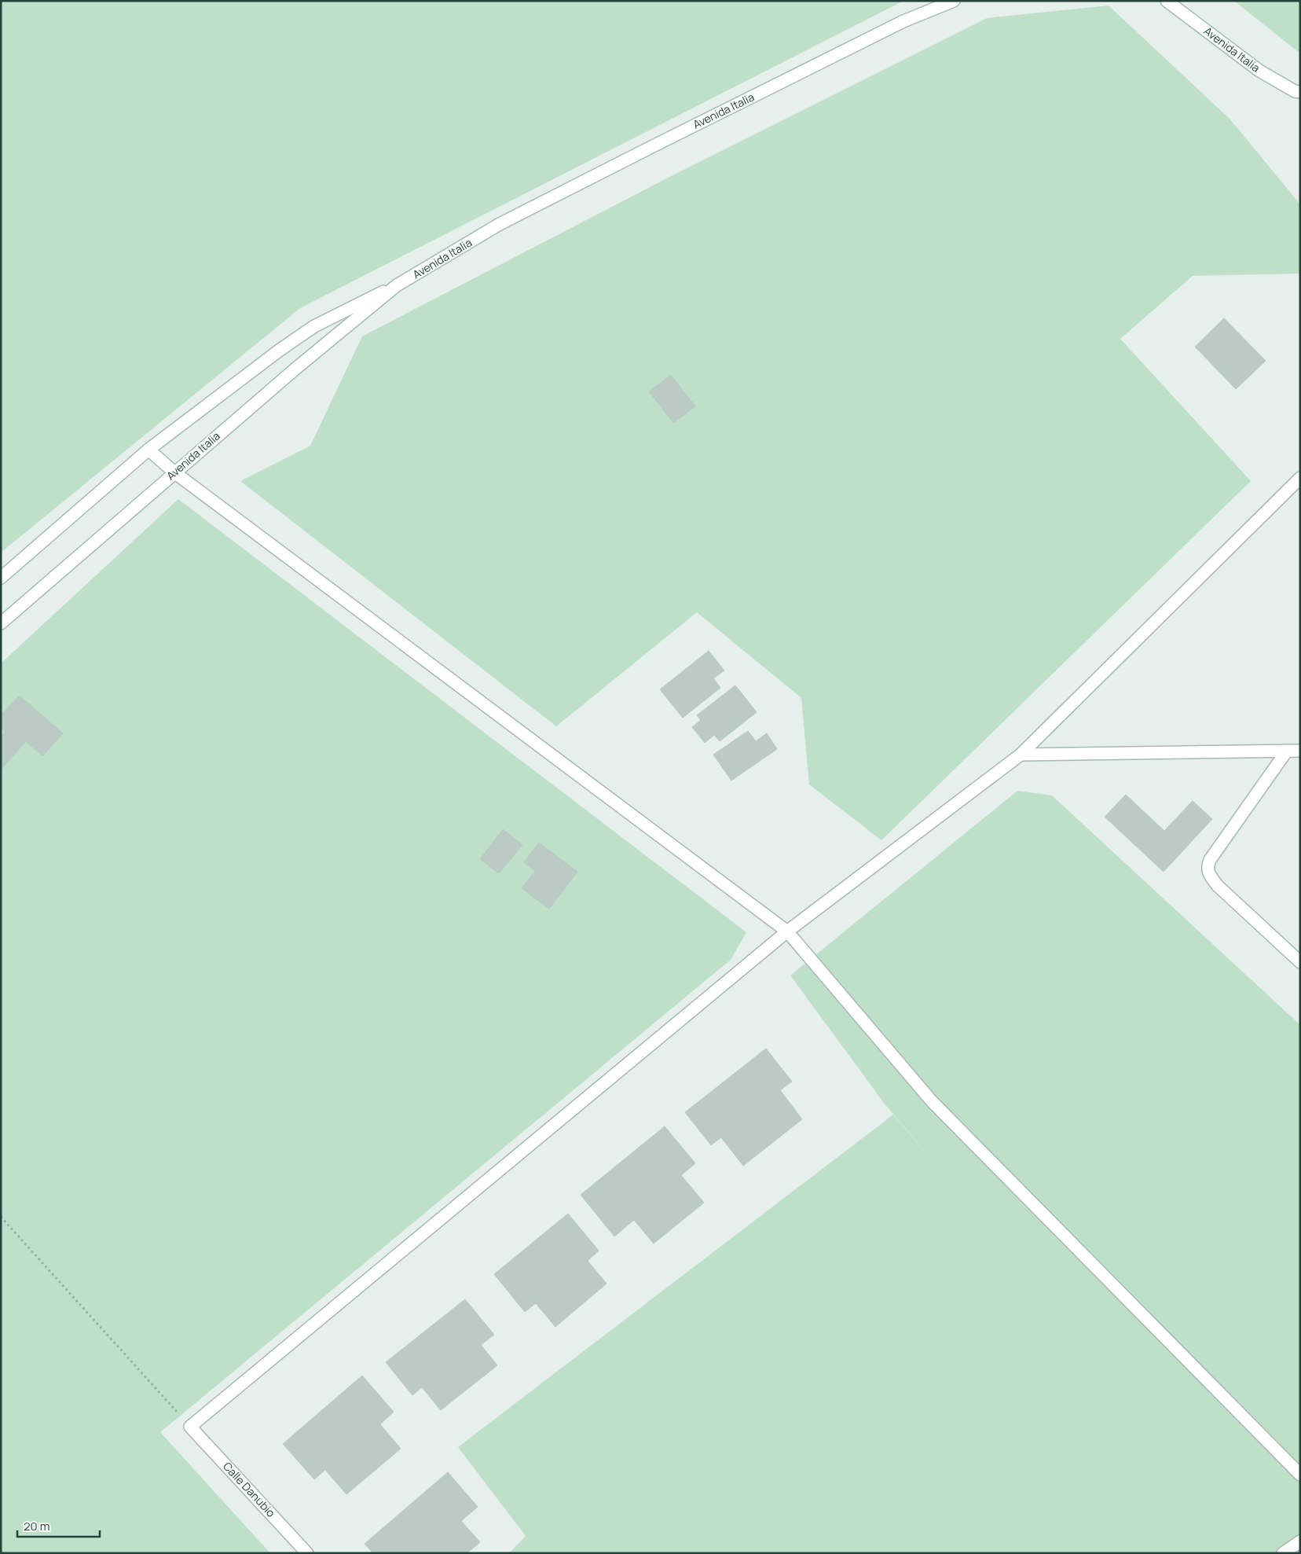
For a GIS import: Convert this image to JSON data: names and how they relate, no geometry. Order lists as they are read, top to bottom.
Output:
{
  "streets": {
    "street": ["Avenida Italia", "Calle Danubio"]
  },
  "scale_bar": "20 m"
}
